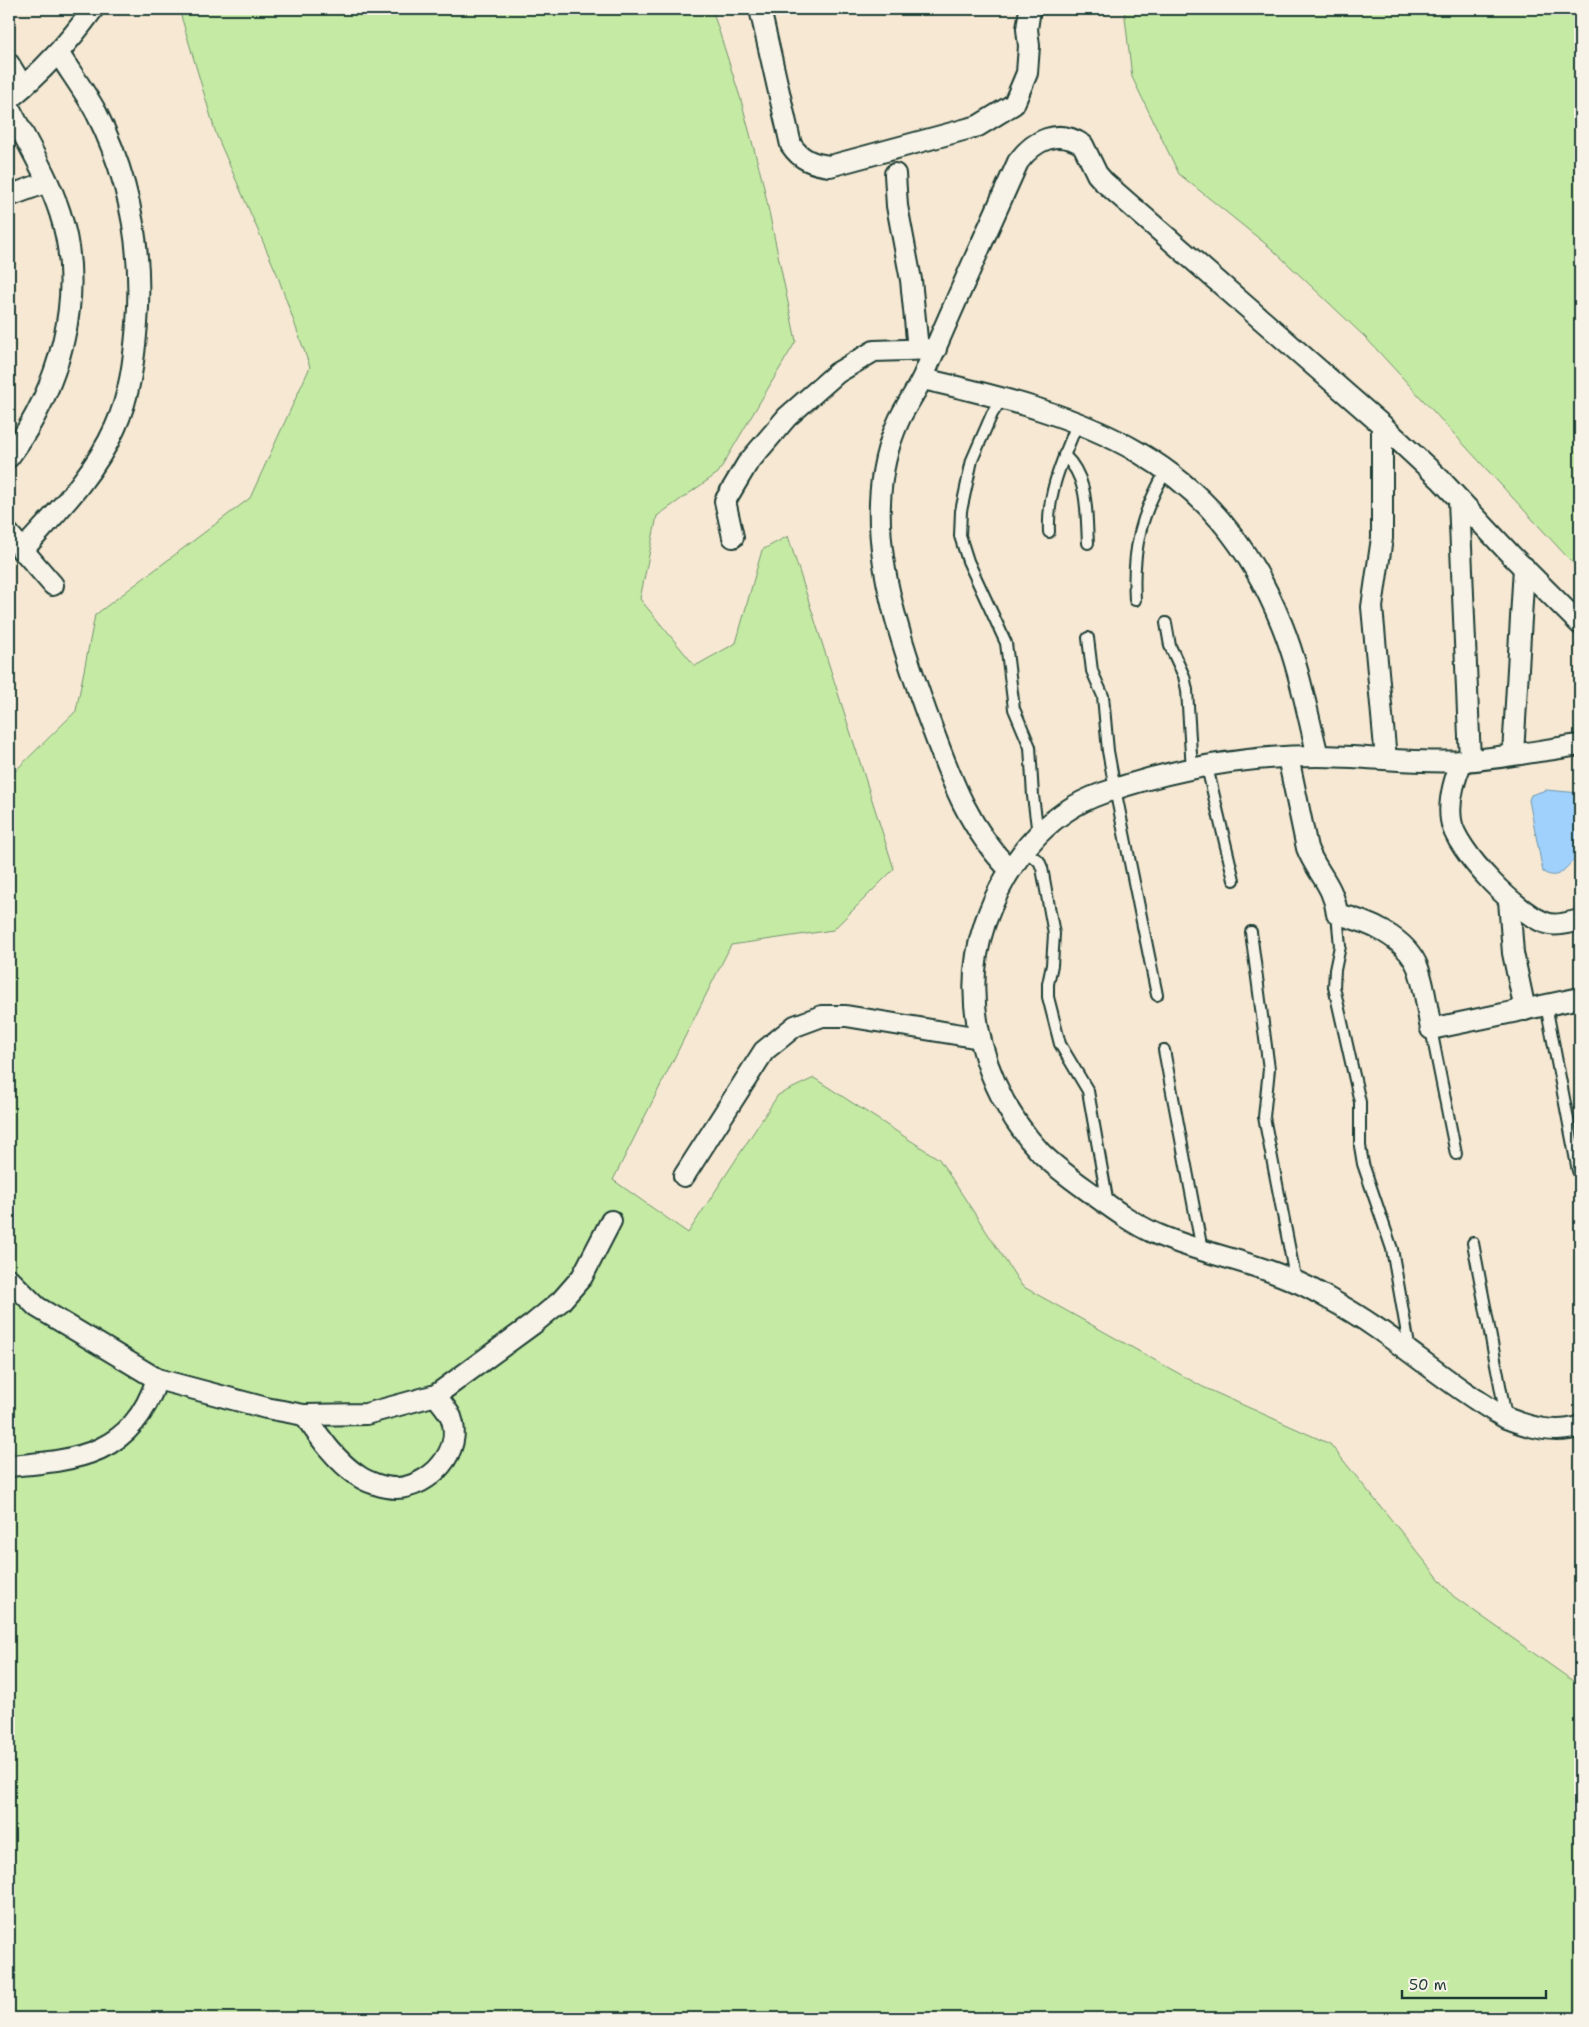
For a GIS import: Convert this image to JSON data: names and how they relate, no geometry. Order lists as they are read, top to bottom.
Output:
{
  "scale_bar": "50 m"
}
